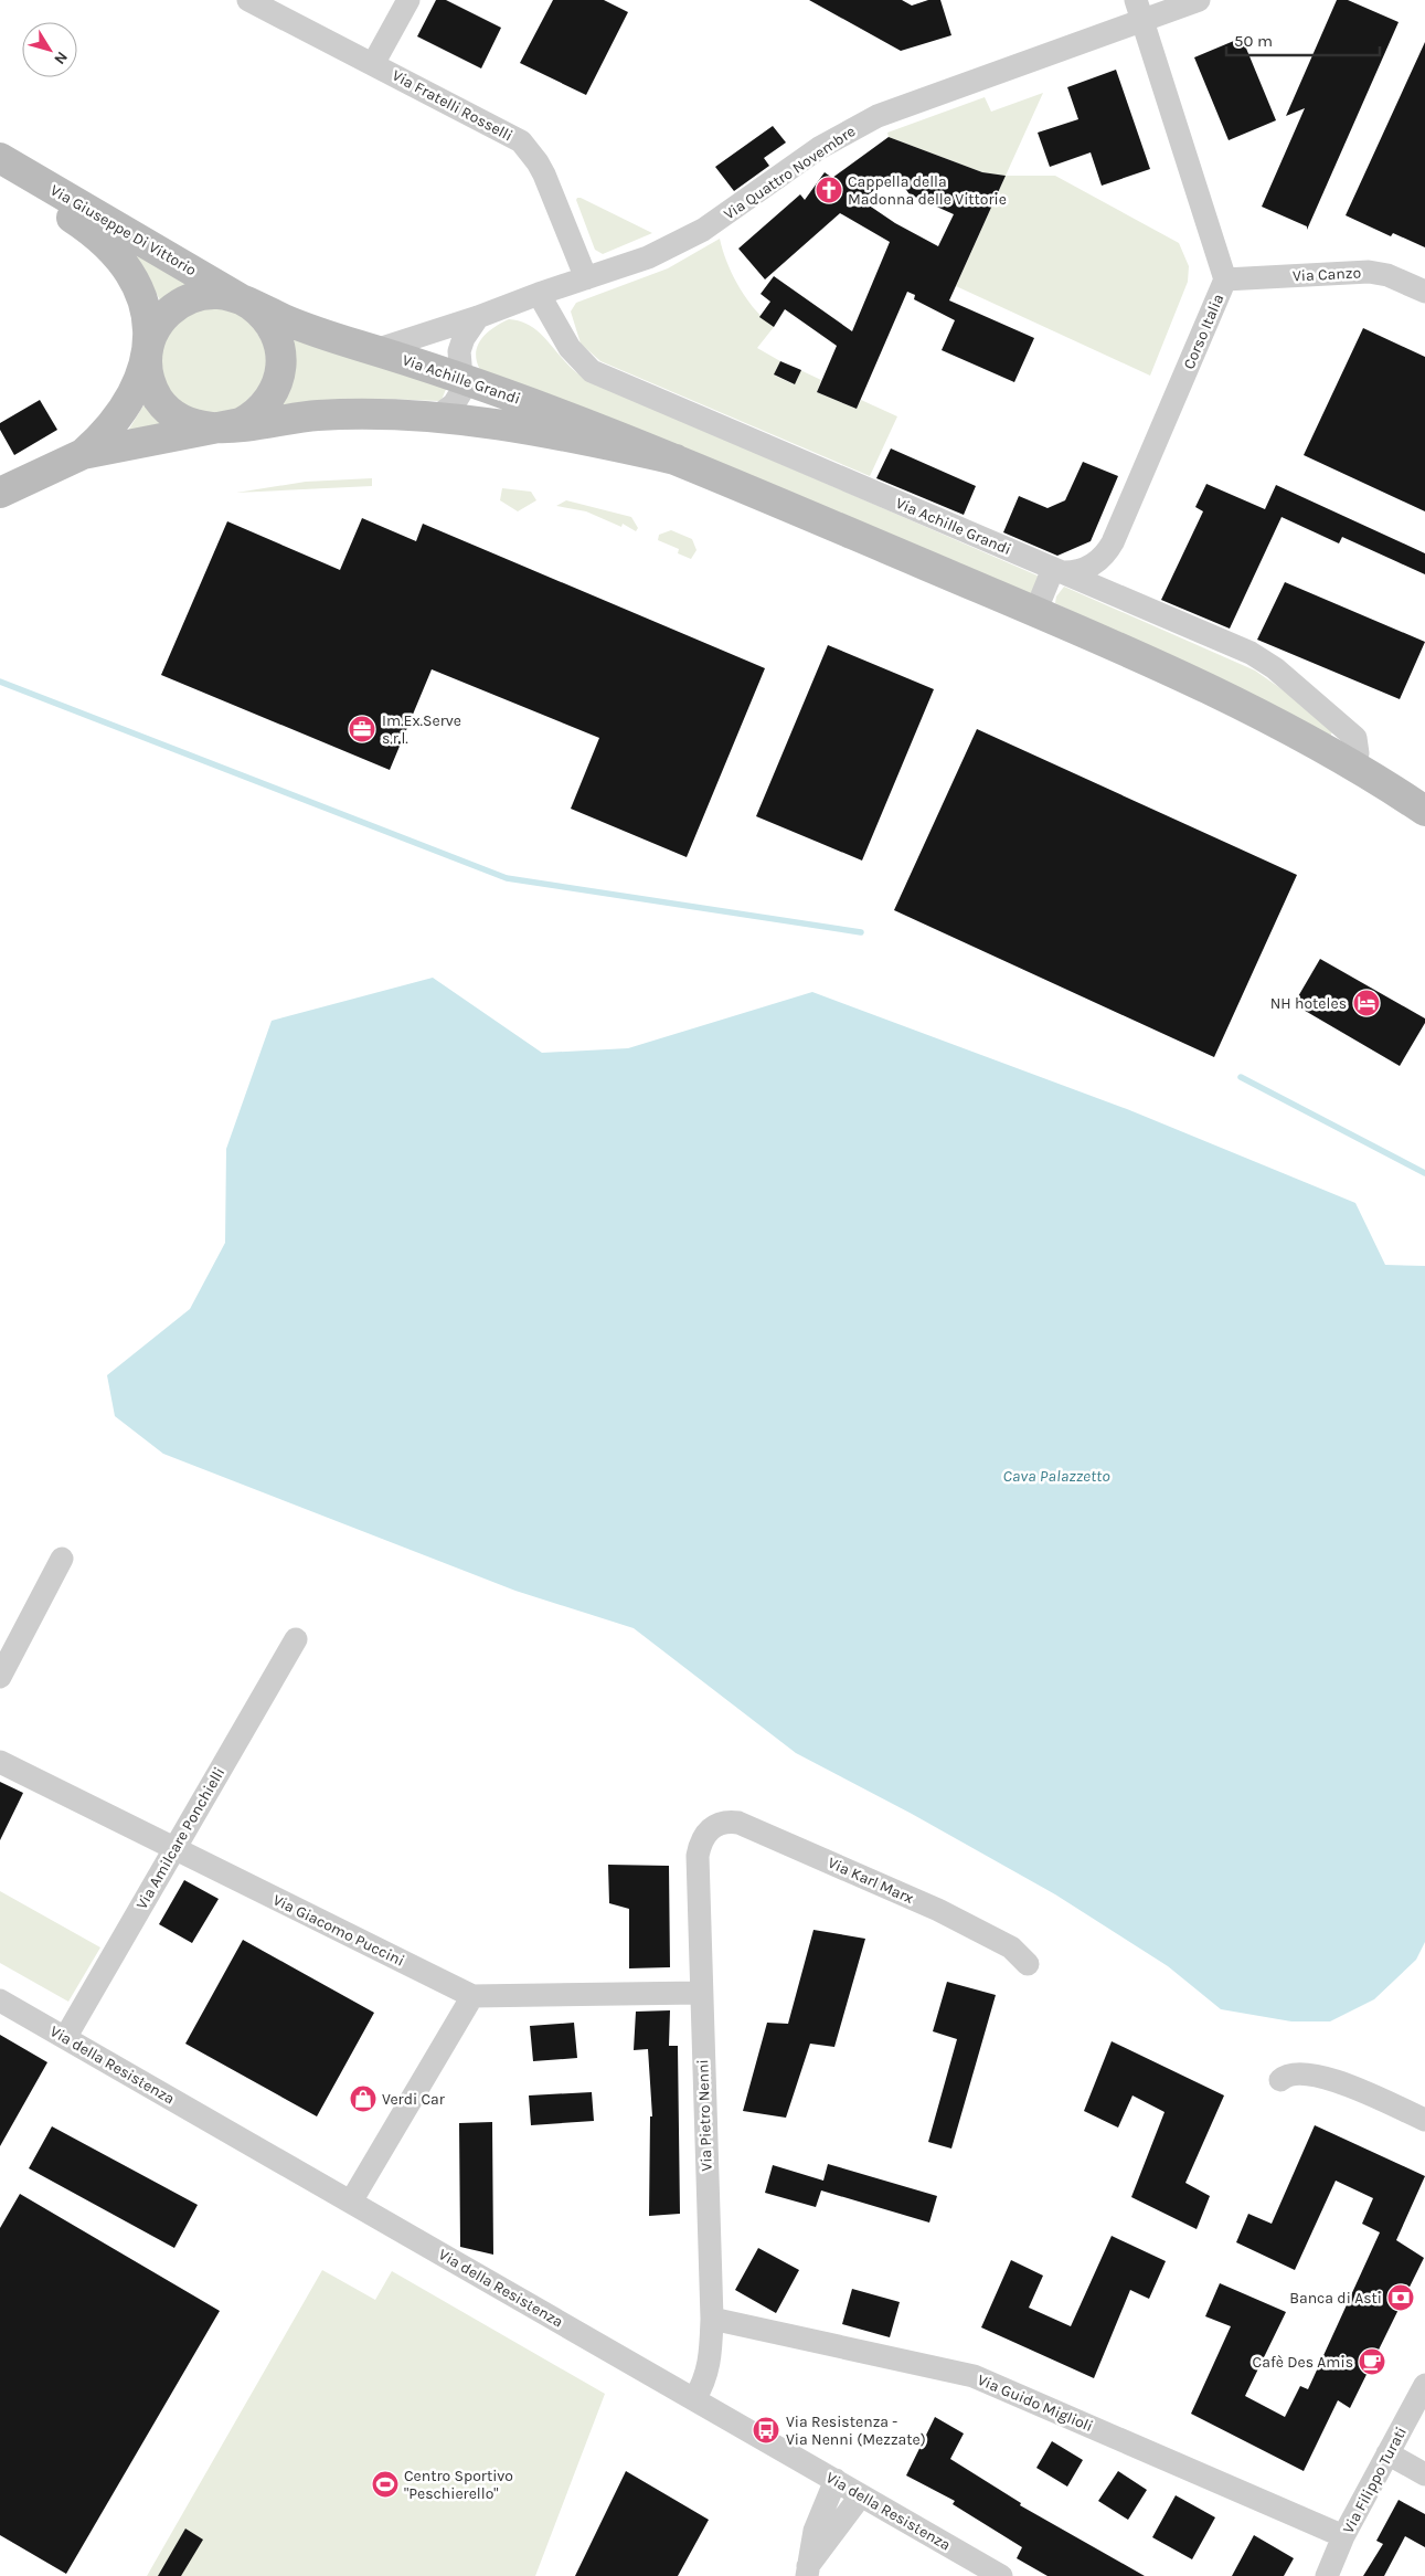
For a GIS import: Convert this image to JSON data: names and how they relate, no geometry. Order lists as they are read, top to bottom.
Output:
{
  "streets": {
    "main road": ["Via Giuseppe Di Vittorio", "Via Achille Grandi"],
    "street": [
      "Via Fratelli Rosselli",
      "Via Quattro Novembre",
      "Via Canzo",
      "Corso Italia",
      "Via Amilcare Ponchielli",
      "Via Karl Marx",
      "Via Giacomo Puccini",
      "Via della Resistenza",
      "Via Pietro Nenni",
      "Via Guido Miglioli",
      "Via Filippo Turati"
    ]
  },
  "crossings": [
    ["Via Fratelli Rosselli", "Via Quattro Novembre"],
    ["Via Quattro Novembre", "Corso Italia"],
    ["Via Quattro Novembre", "Via Achille Grandi"],
    ["Via Giuseppe Di Vittorio", "Via Achille Grandi"],
    ["Via Canzo", "Corso Italia"],
    ["Corso Italia", "Via Achille Grandi"],
    ["Via Amilcare Ponchielli", "Via Giacomo Puccini"],
    ["Via Amilcare Ponchielli", "Via della Resistenza"],
    ["Via Karl Marx", "Via Pietro Nenni"],
    ["Via Giacomo Puccini", "Via Pietro Nenni"],
    ["Via della Resistenza", "Via Pietro Nenni"],
    ["Via Pietro Nenni", "Via Guido Miglioli"],
    ["Via Guido Miglioli", "Via Filippo Turati"]
  ],
  "water": ["Cava Palazzetto"],
  "places": {
    "church": ["Cappella della Madonna delle Vittorie"],
    "office": ["Im.Ex.Serve s.r.l."],
    "hotel": ["NH hoteles"],
    "shop": ["Verdi Car"],
    "bank": ["Banca di Asti"],
    "cafe": ["Cafè Des Amis"],
    "bus stop": ["Via Resistenza - Via Nenni (Mezzate)"],
    "sports": ["Centro Sportivo \"Peschierello\""]
  },
  "scale_bar": "50 m",
  "north": "bottom right"
}
